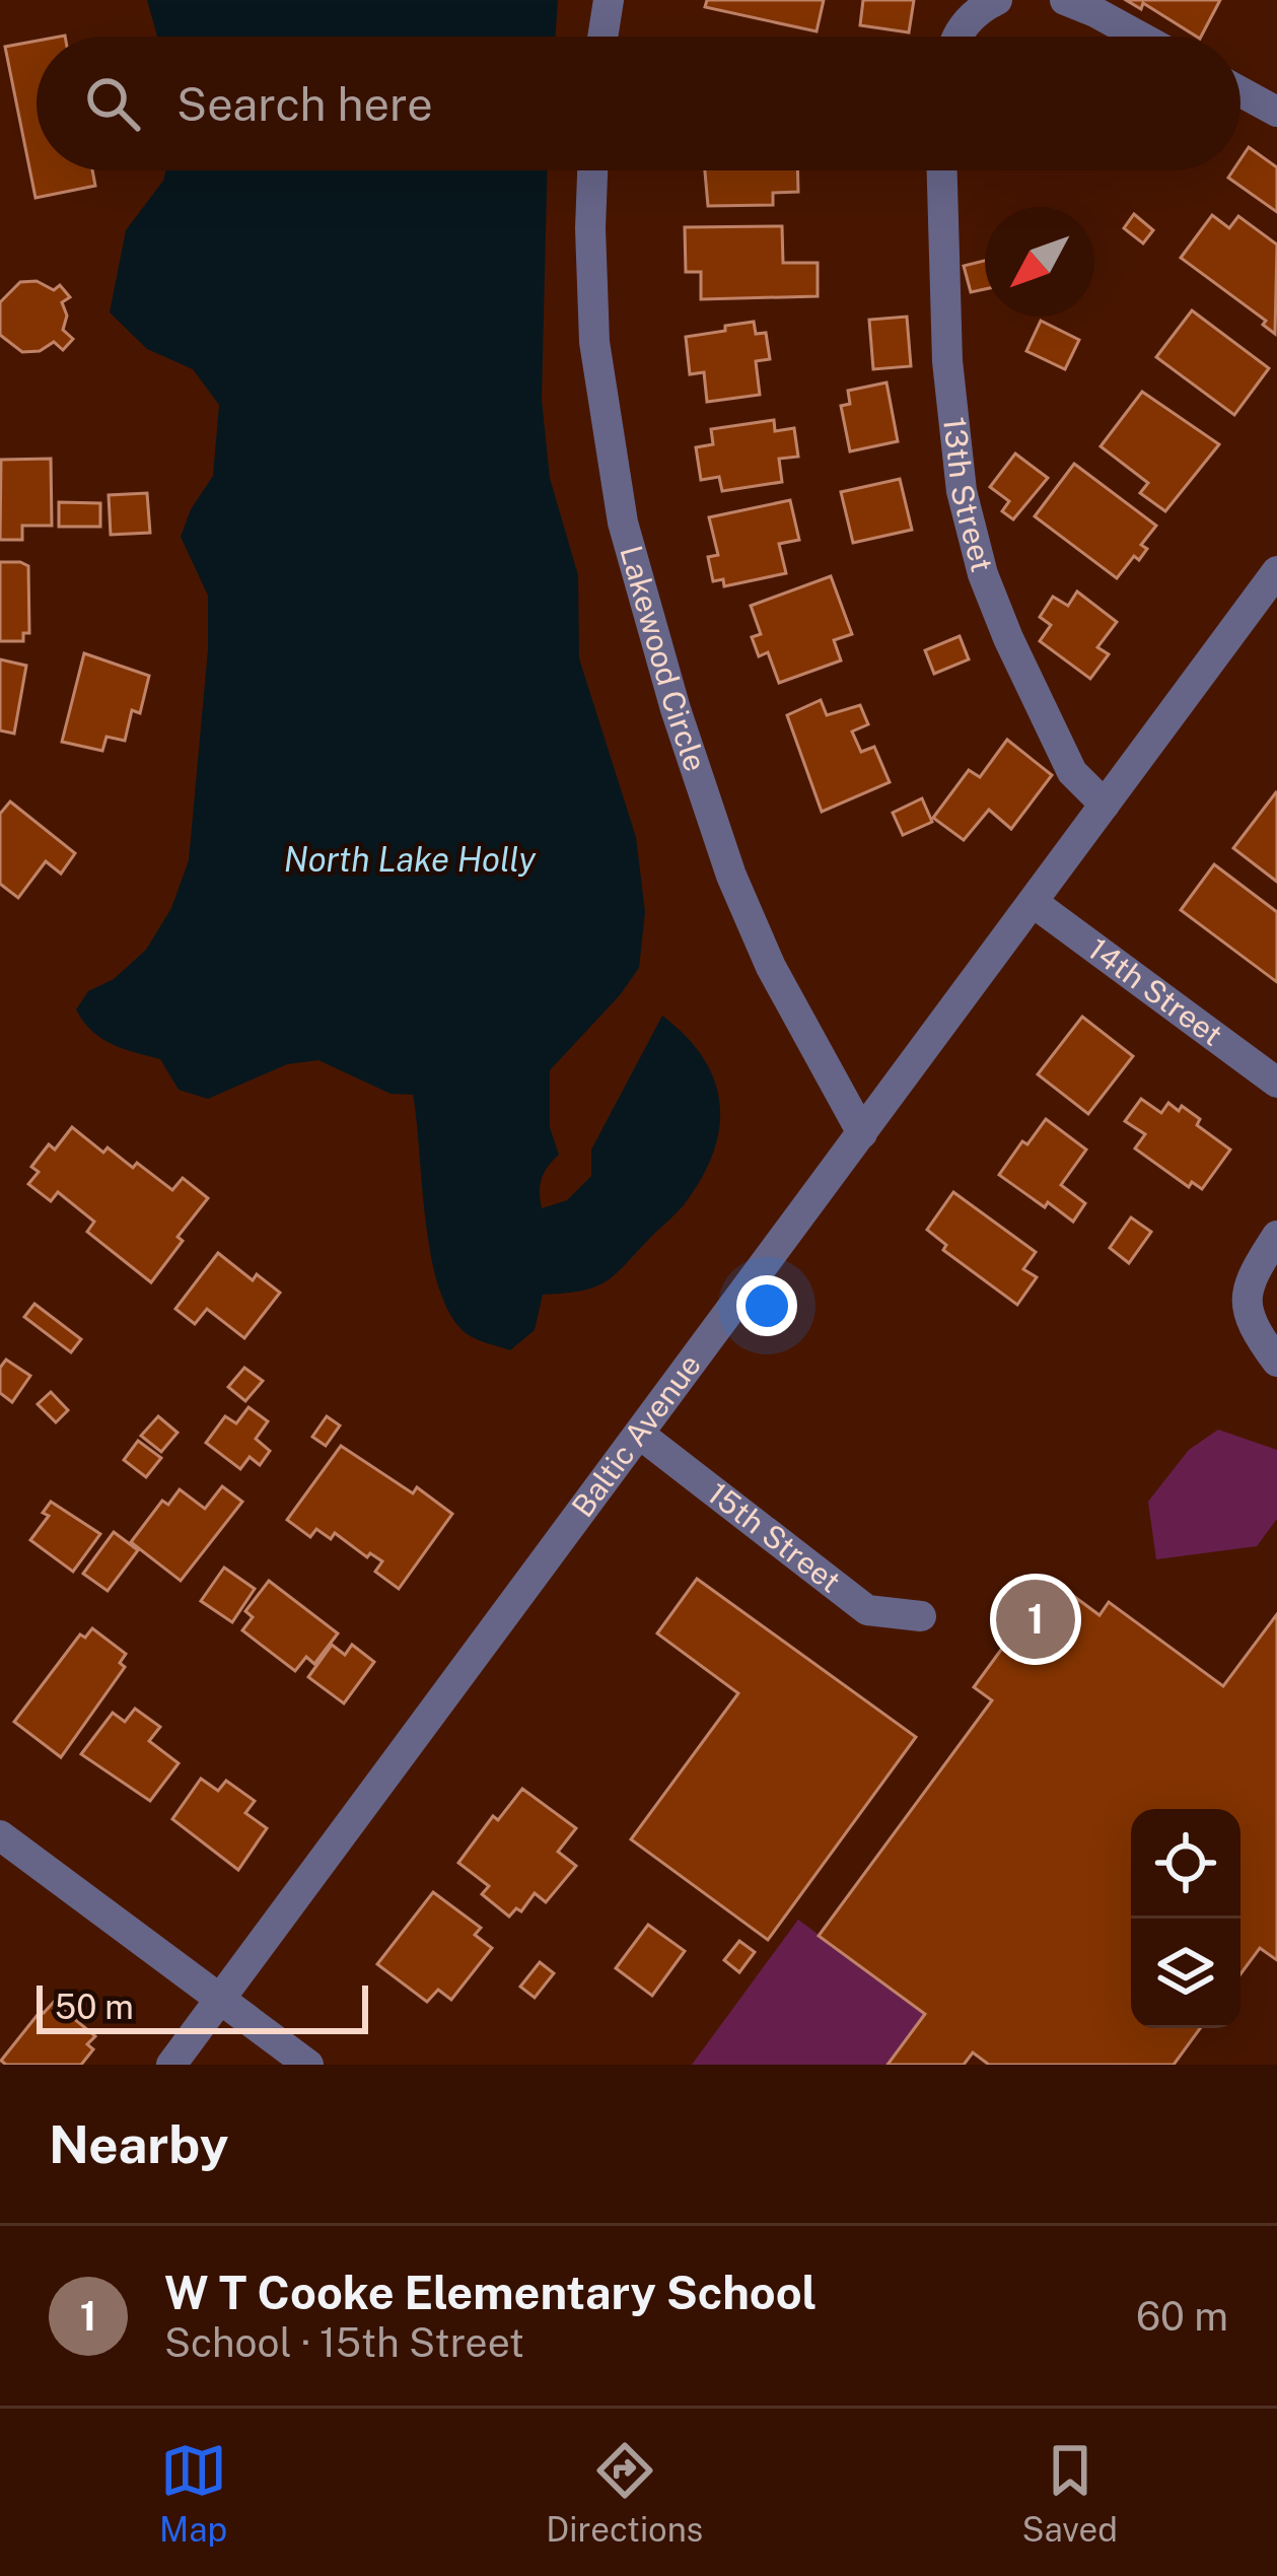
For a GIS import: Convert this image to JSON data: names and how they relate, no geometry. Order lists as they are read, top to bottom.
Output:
{
  "streets": {
    "street": [
      "13th Street",
      "Lakewood Circle",
      "14th Street",
      "Baltic Avenue",
      "15th Street"
    ]
  },
  "crossings": [
    ["13th Street", "Baltic Avenue"],
    ["Lakewood Circle", "Baltic Avenue"],
    ["14th Street", "Baltic Avenue"],
    ["Baltic Avenue", "15th Street"]
  ],
  "water": ["North Lake Holly"],
  "scale_bar": "50 m",
  "north": "bottom left",
  "page": {
    "search": "Search here",
    "pins": "1",
    "scale": "50 m",
    "heading": "Nearby",
    "list": [
      {
        "mark": "1",
        "name": "W T Cooke Elementary School",
        "note": "School · 15th Street",
        "value": "60 m"
      }
    ],
    "nav": ["Map", "Directions", "Saved"]
  }
}
